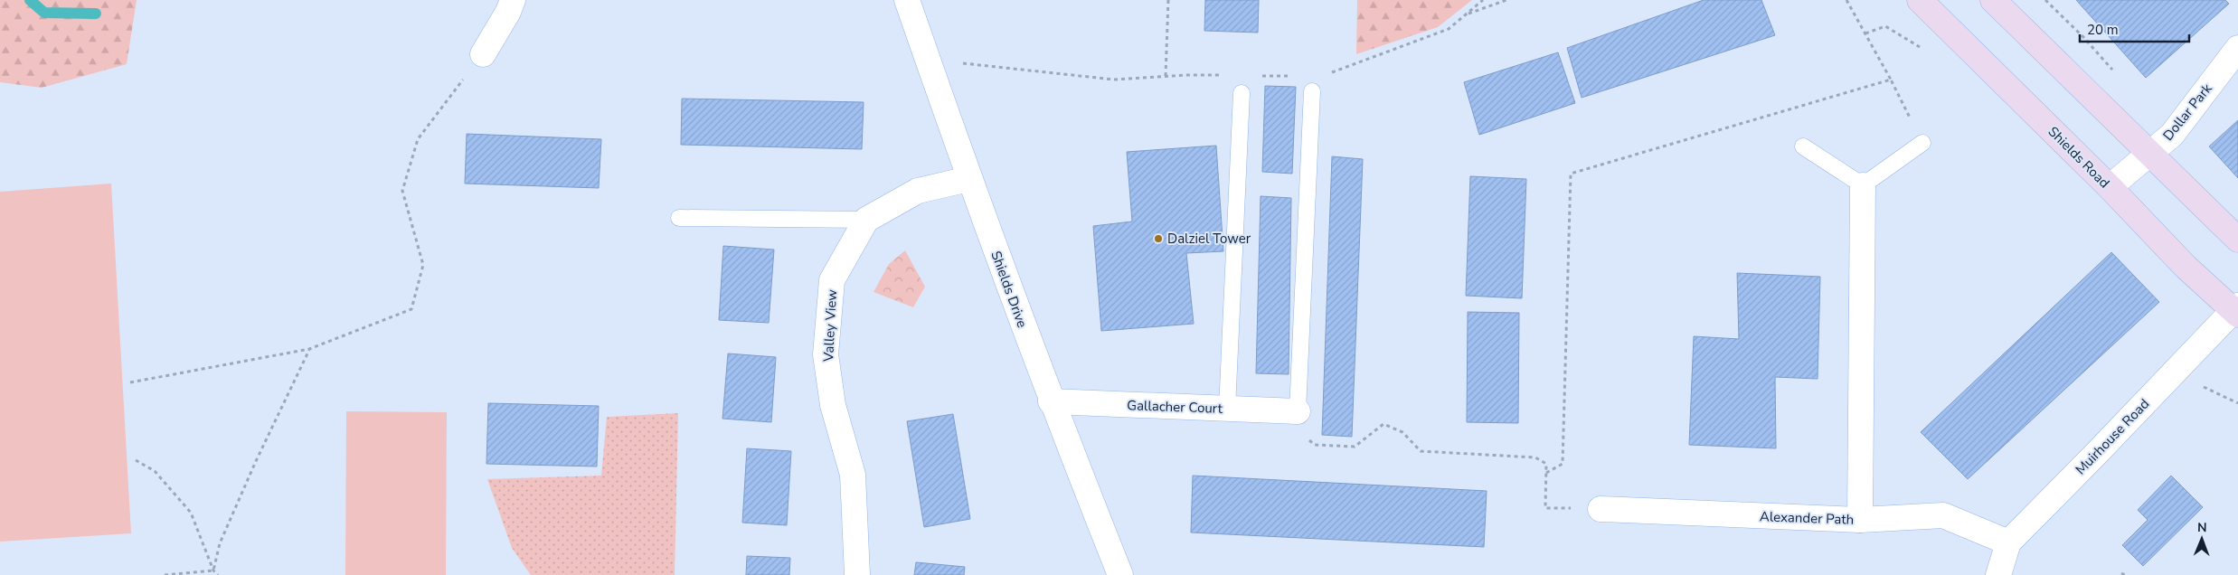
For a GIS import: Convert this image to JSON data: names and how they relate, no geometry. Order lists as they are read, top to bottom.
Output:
{
  "streets": {
    "main road": ["Shields Road"],
    "street": [
      "Dollar Park",
      "Shields Drive",
      "Valley View",
      "Gallacher Court",
      "Muirhouse Road",
      "Alexander Path"
    ]
  },
  "crossings": [
    ["Dollar Park", "Shields Road"],
    ["Shields Road", "Muirhouse Road"],
    ["Shields Drive", "Gallacher Court"],
    ["Muirhouse Road", "Alexander Path"]
  ],
  "places": ["Dalziel Tower"],
  "scale_bar": "20 m",
  "north": "top"
}
